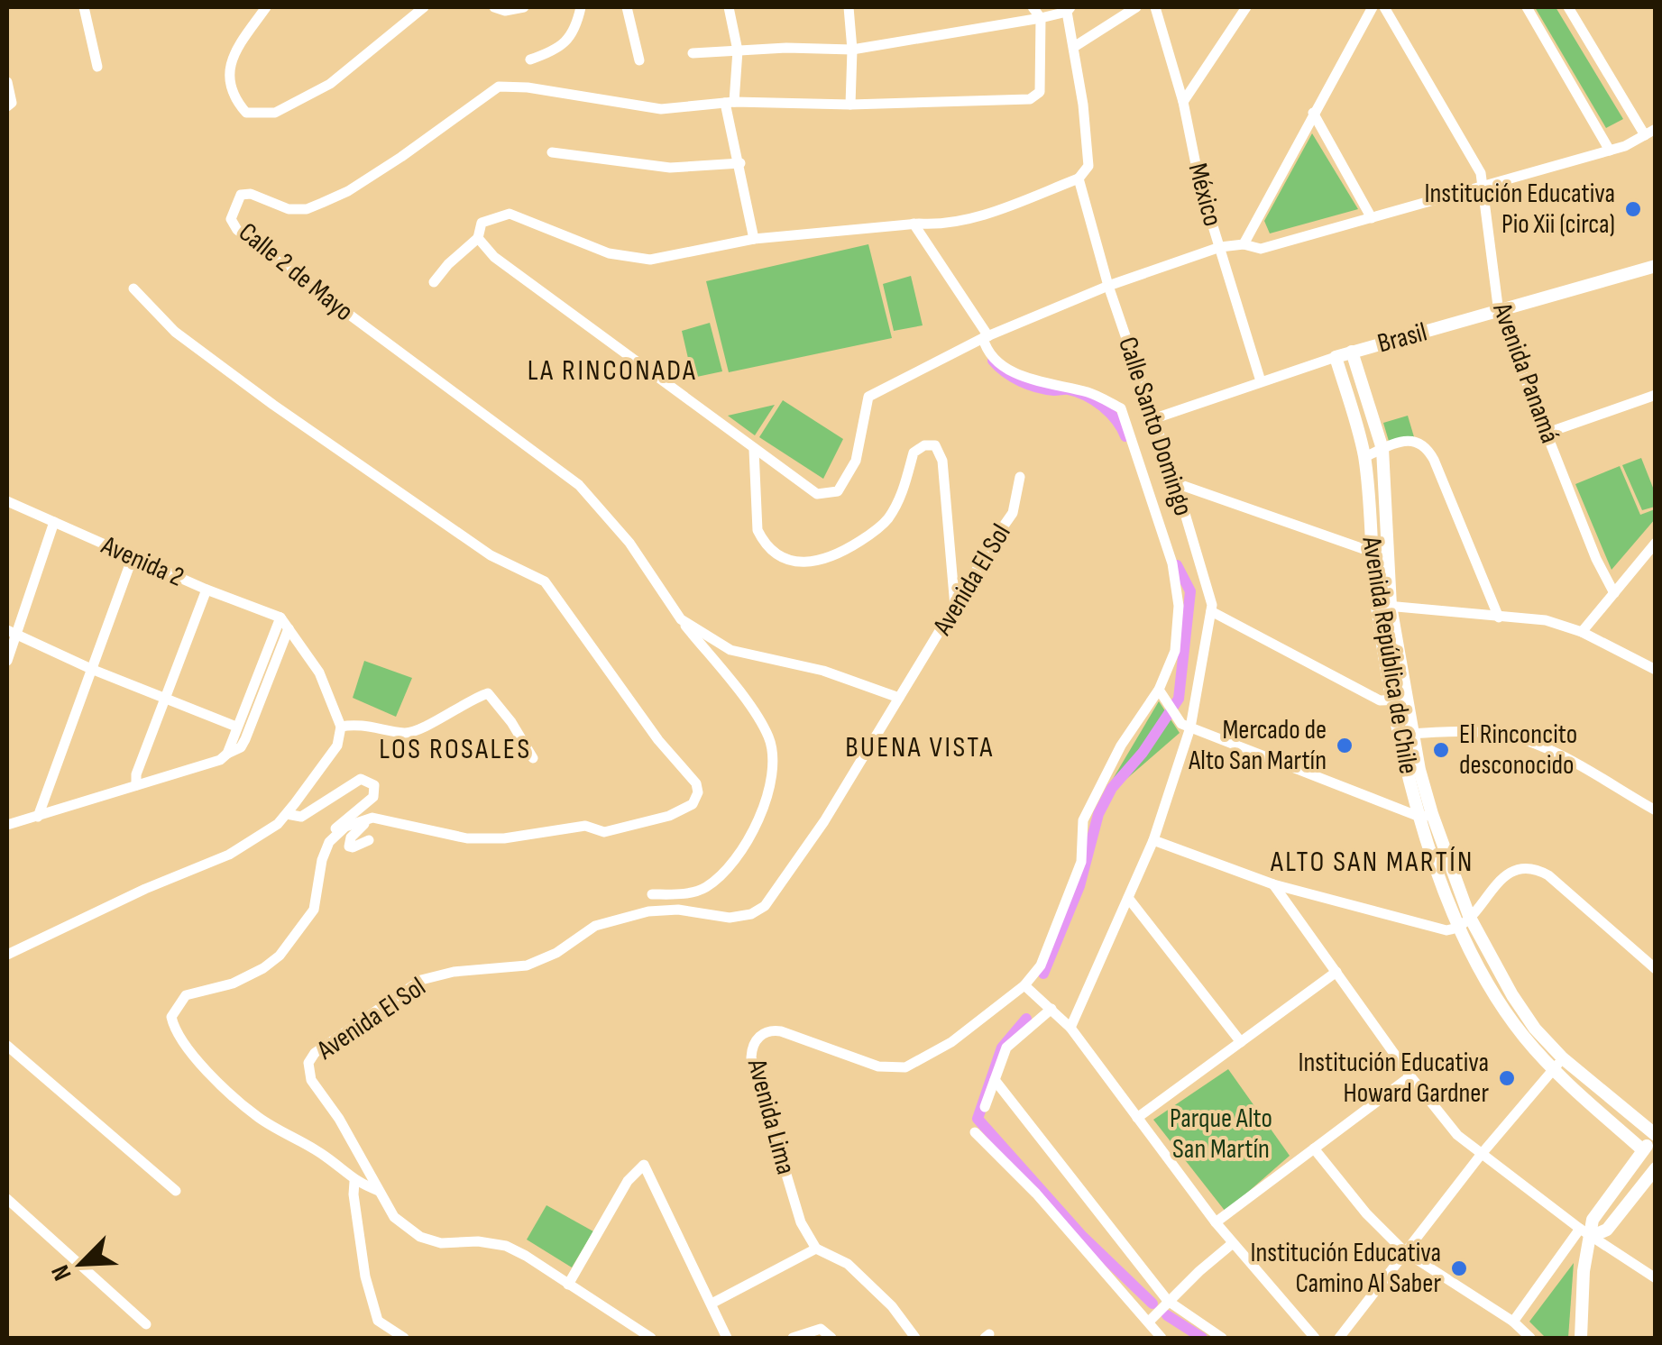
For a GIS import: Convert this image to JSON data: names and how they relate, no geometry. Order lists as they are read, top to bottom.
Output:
{
  "streets": {
    "street": [
      "México",
      "Calle 2 de Mayo",
      "Brasil",
      "Avenida Panamá",
      "Calle Santo Domingo",
      "Avenida 2",
      "Avenida El Sol",
      "Avenida República de Chile",
      "Avenida Lima"
    ]
  },
  "crossings": [
    ["México", "Brasil"],
    ["Calle 2 de Mayo", "Avenida El Sol"],
    ["Brasil", "Avenida Panamá"],
    ["Brasil", "Calle Santo Domingo"],
    ["Brasil", "Avenida República de Chile"]
  ],
  "districts": [
    "LA RINCONADA",
    "BUENA VISTA",
    "LOS ROSALES",
    "ALTO SAN MARTÍN"
  ],
  "parks": ["Parque Alto San Martín"],
  "places": [
    "Institución Educativa Pio Xii (circa)",
    "Mercado de Alto San Martín",
    "El Rinconcito desconocido",
    "Institución Educativa Howard Gardner",
    "Institución Educativa Camino Al Saber"
  ],
  "north": "bottom left"
}
